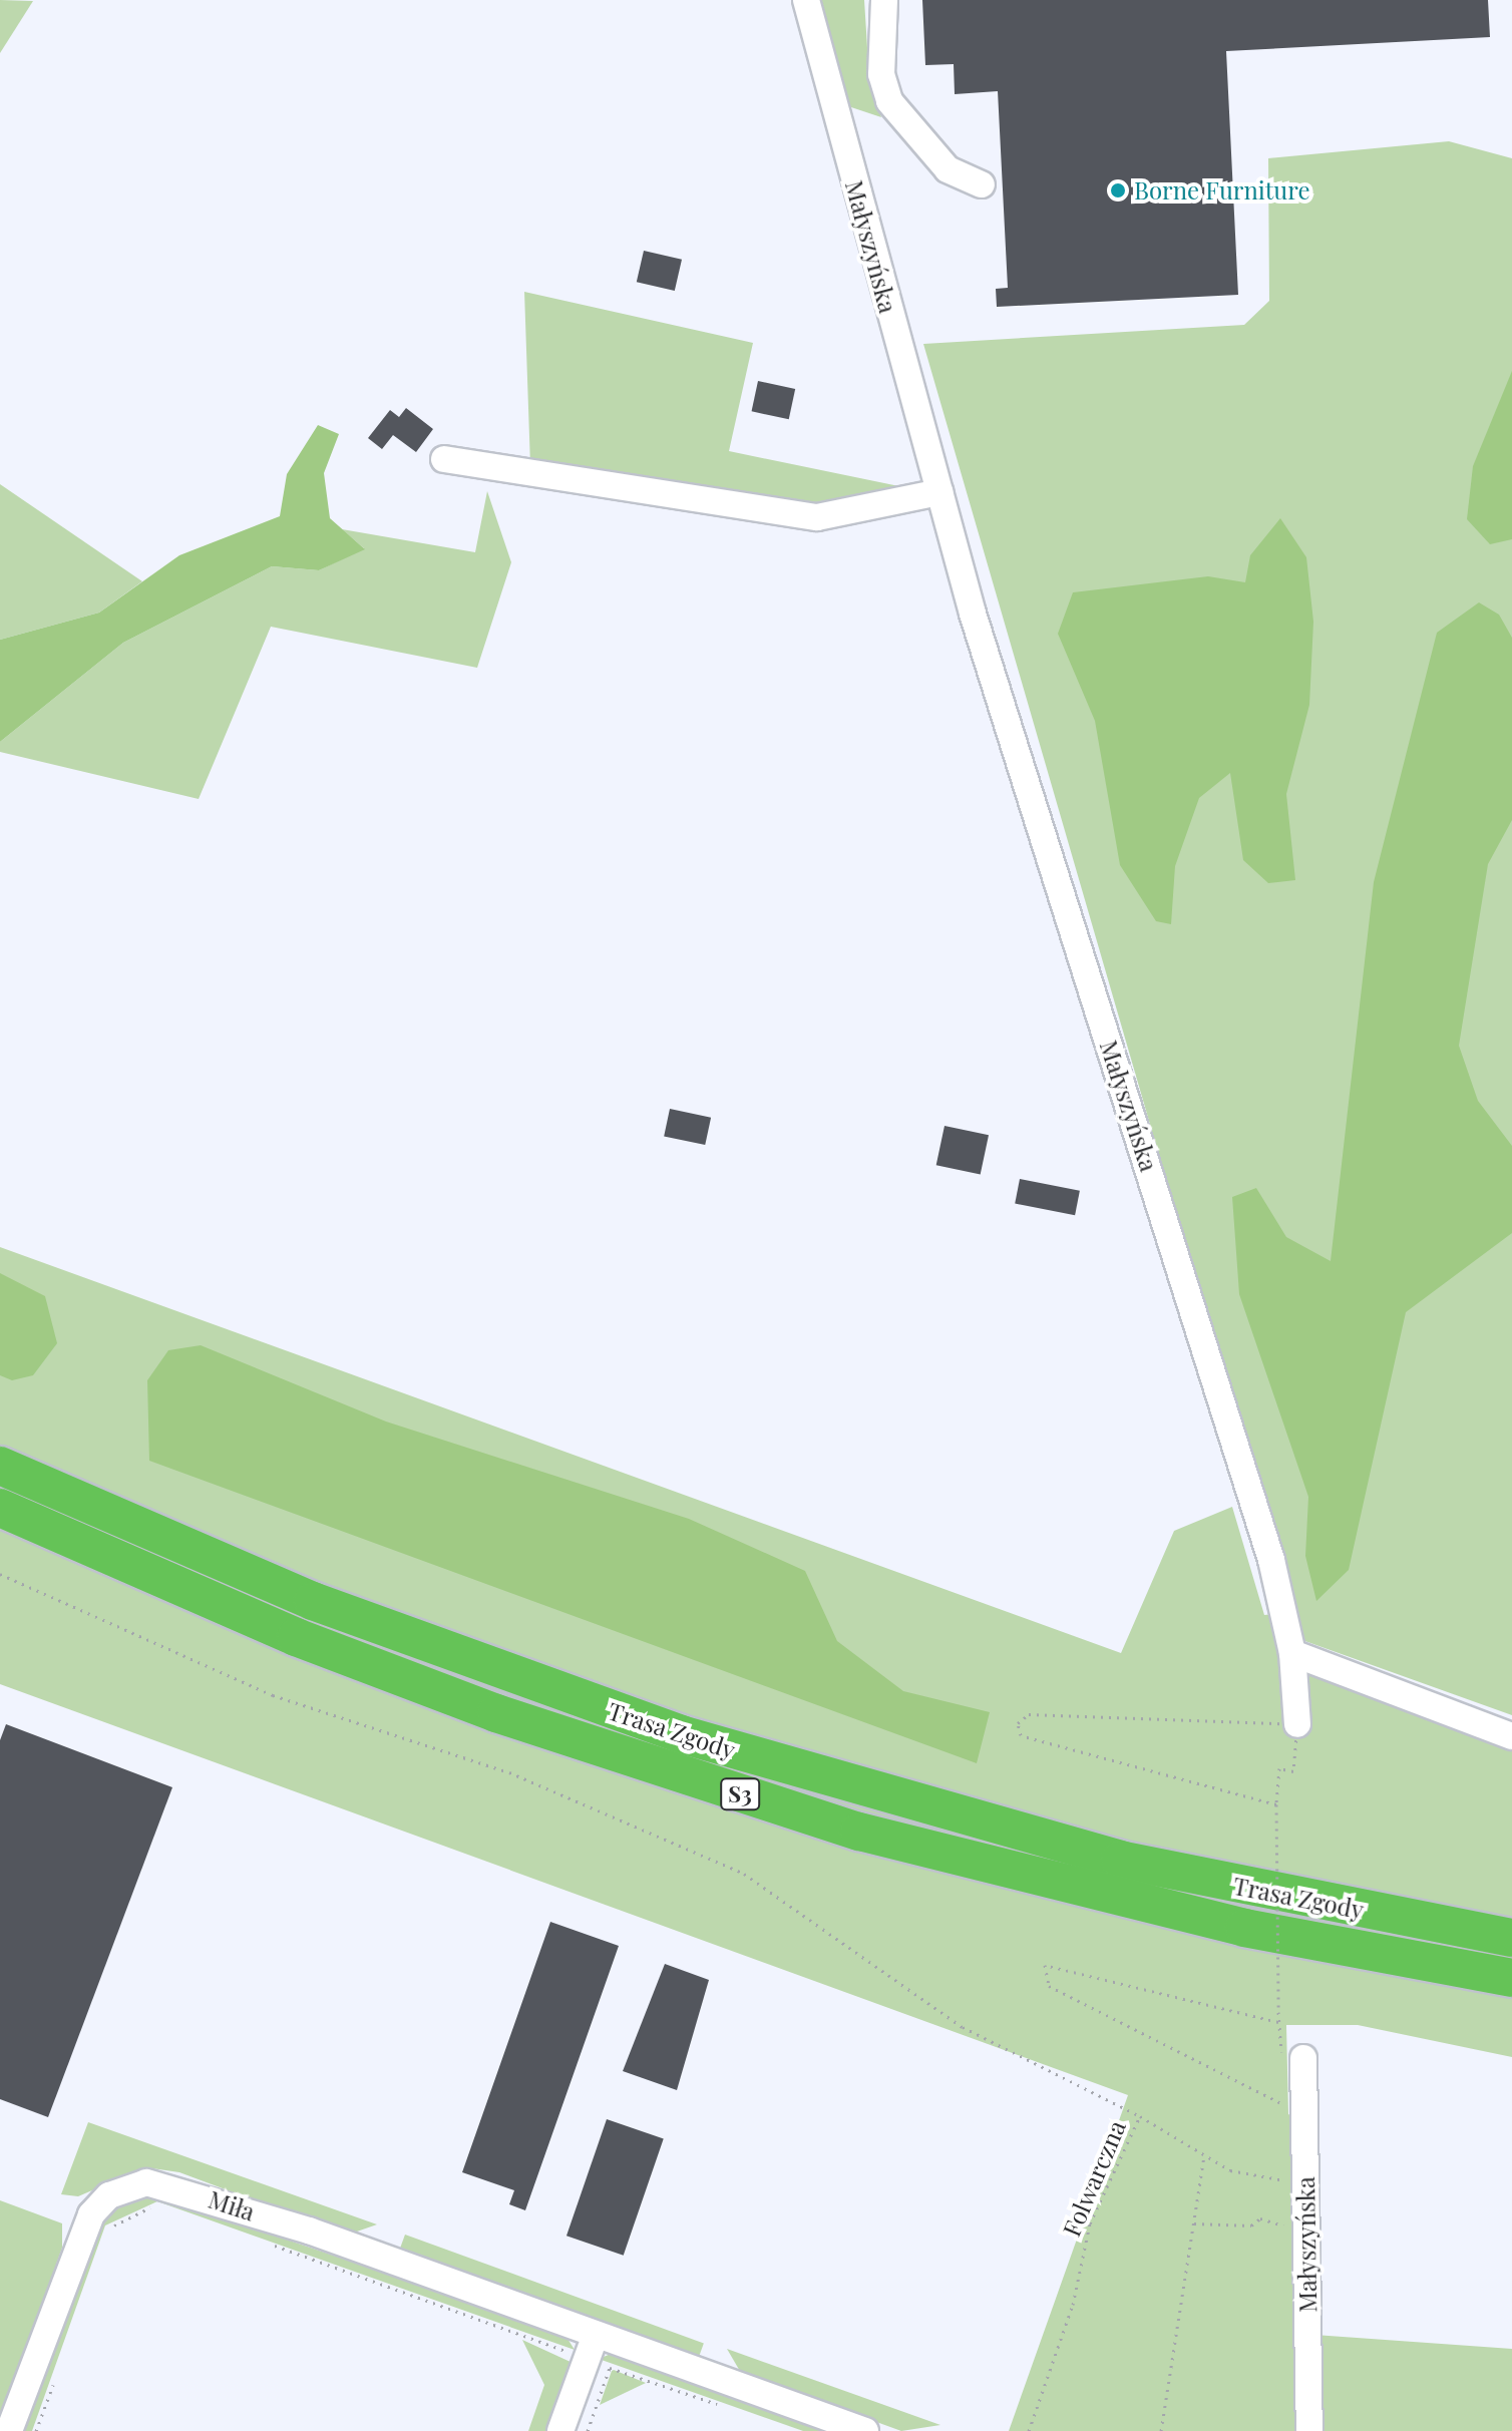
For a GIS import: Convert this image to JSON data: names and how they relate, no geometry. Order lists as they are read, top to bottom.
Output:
{
  "streets": {
    "highway": ["Trasa Zgody", "S3"],
    "street": ["Małyszyńska", "Miła"],
    "path": ["Folwarczna"]
  },
  "crossings": [
    ["Małyszyńska", "Folwarczna"]
  ],
  "places": ["Borne Furniture"]
}
